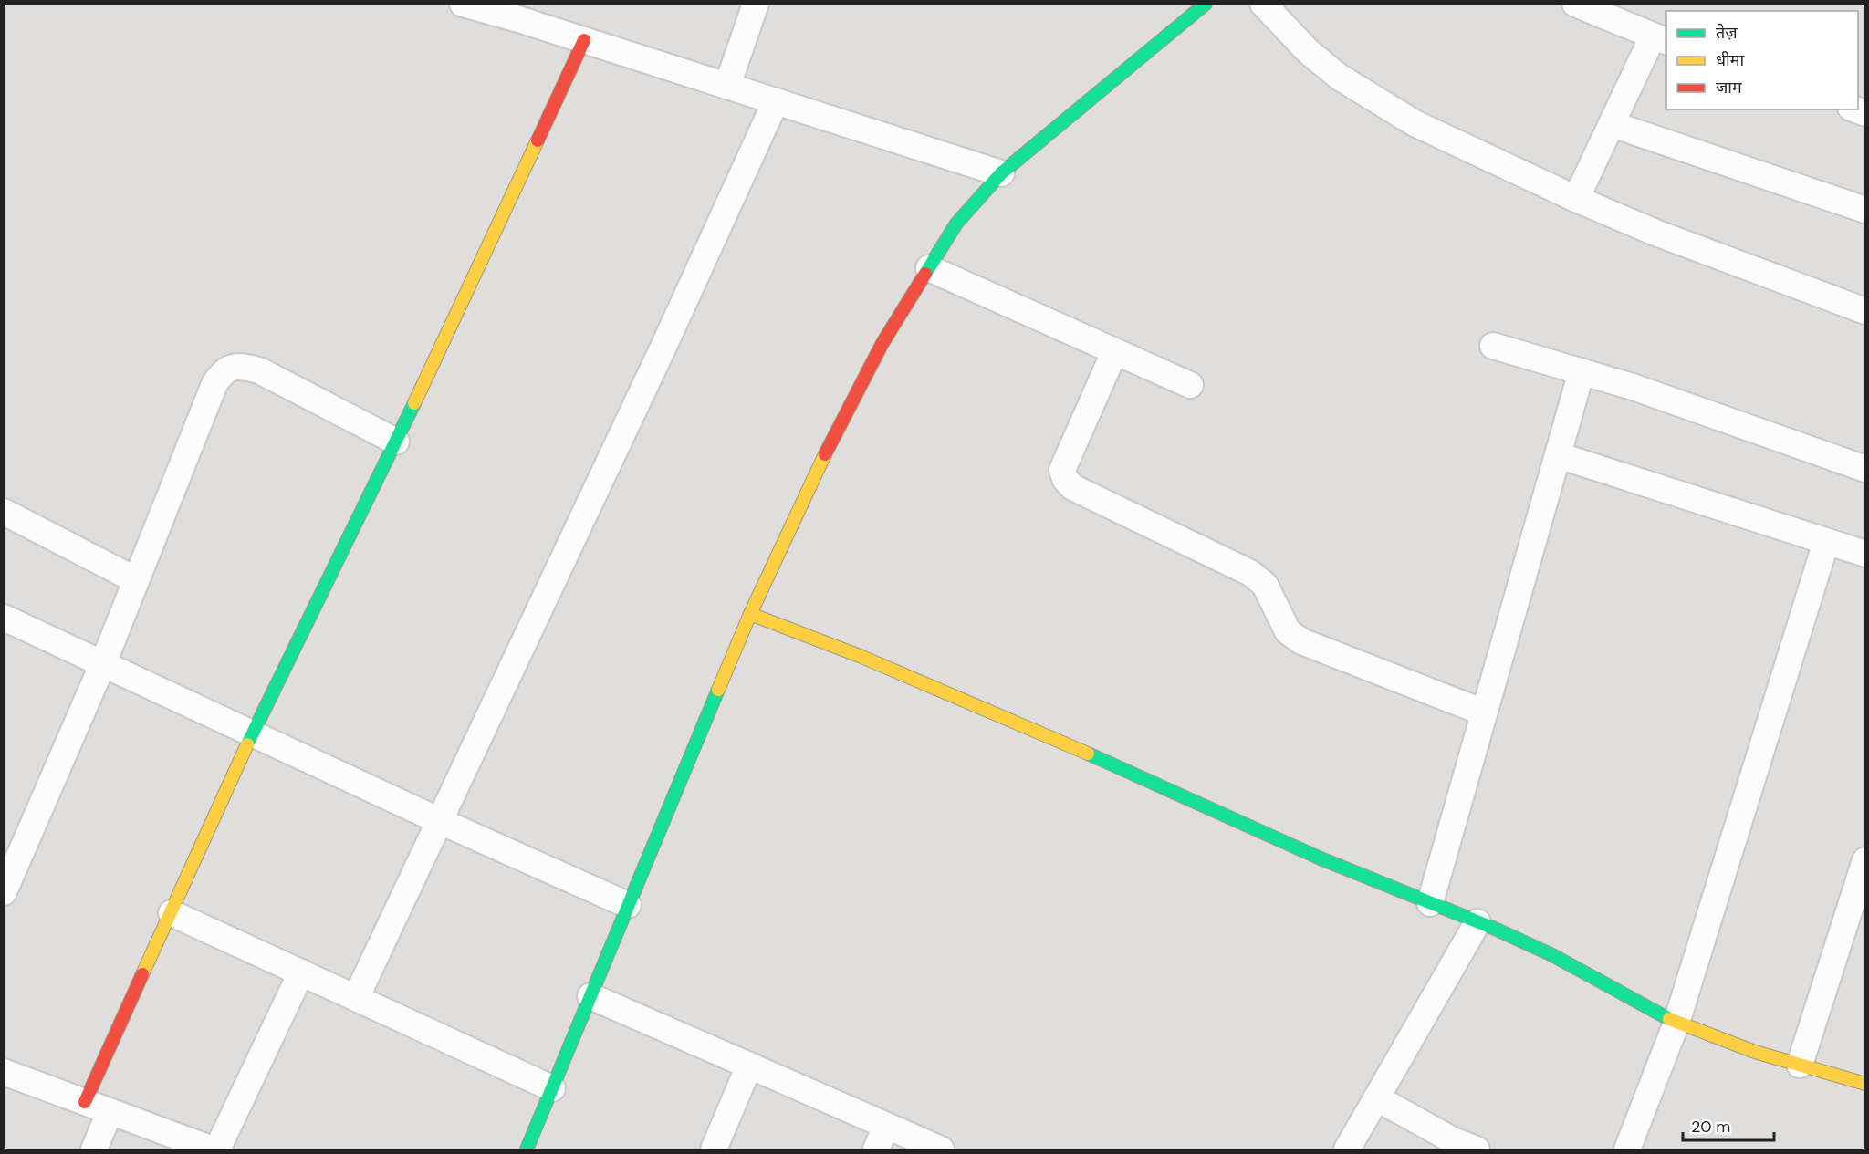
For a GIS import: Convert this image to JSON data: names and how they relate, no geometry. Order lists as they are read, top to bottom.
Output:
{
  "legend": ["तेज़", "धीमा", "जाम"],
  "scale_bar": "20 m"
}
